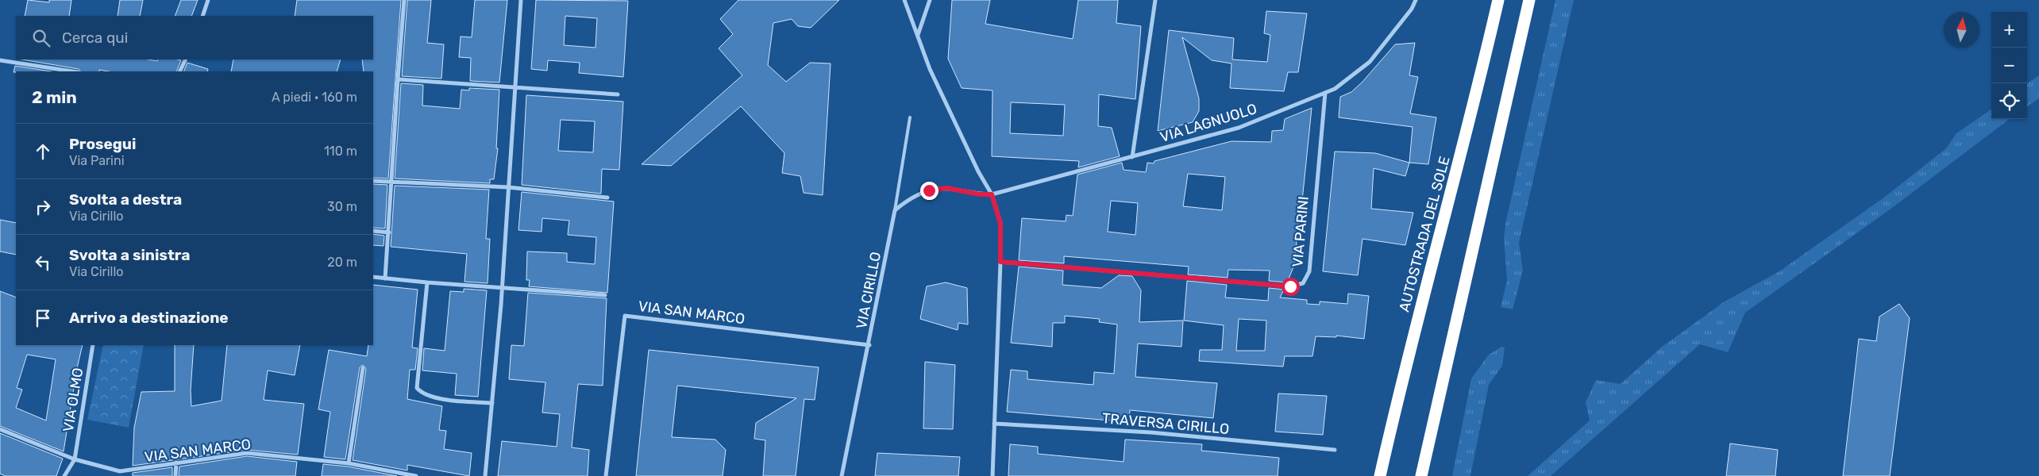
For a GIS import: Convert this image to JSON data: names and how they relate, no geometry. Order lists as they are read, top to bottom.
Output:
{
  "streets": {
    "highway": ["AUTOSTRADA DEL SOLE"],
    "street": [
      "VIA LAGNUOLO",
      "VIA PARINI",
      "VIA CIRILLO",
      "VIA SAN MARCO",
      "VIA OLMO",
      "TRAVERSA CIRILLO"
    ]
  },
  "crossings": [
    ["VIA LAGNUOLO", "VIA PARINI"],
    ["VIA CIRILLO", "VIA SAN MARCO"],
    ["VIA SAN MARCO", "VIA OLMO"]
  ],
  "north": "top",
  "page": {
    "map_buttons": ["+", "−"],
    "search": "Cerca qui",
    "heading": ["2 min", "A piedi · 160 m"],
    "list": [
      ["Prosegui", "Via Parini", "110 m"],
      ["Svolta a destra", "Via Cirillo", "30 m"],
      ["Svolta a sinistra", "Via Cirillo", "20 m"],
      "Arrivo a destinazione"
    ]
  }
}
